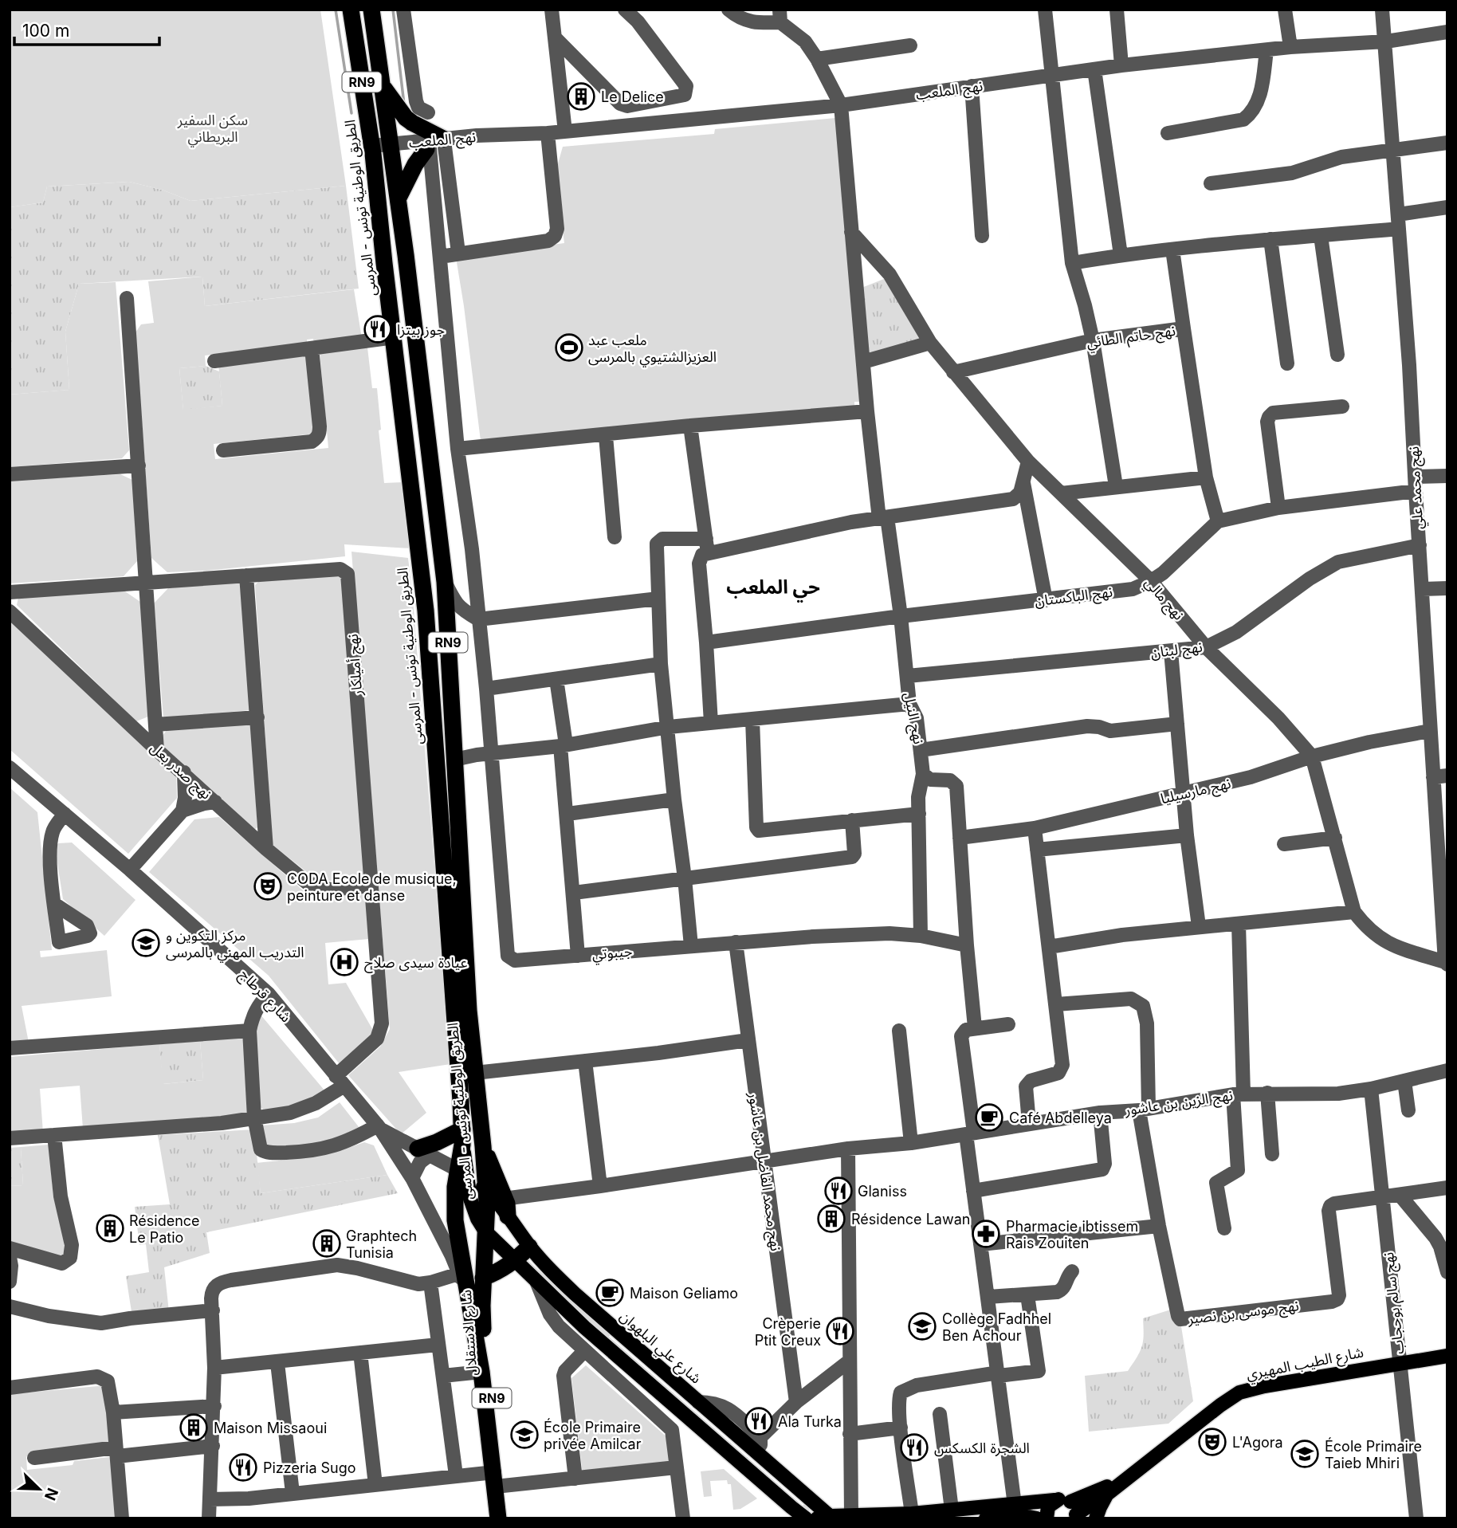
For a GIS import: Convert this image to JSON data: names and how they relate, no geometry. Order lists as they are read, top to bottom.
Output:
{
  "streets": {
    "highway": ["RN9", "الطريق الوطنية تونس - المرسى", "شارع الاستقلال"],
    "main road": ["شارع علي البلهوان", "شارع الطيب المهيري"],
    "street": [
      "نهج الملعب",
      "نهج حاتم الطائي",
      "نهج محمد علي",
      "نهج الباكستان",
      "نهج مالي",
      "نهج لبنان",
      "نهج أميلكار",
      "نهج النيل",
      "نهج صدر بعل",
      "نهج مارسيليا",
      "جيبوتي",
      "شارع قرطاج",
      "نهج الزين بن عاشور",
      "نهج محمد الفاضل بن عاشور",
      "نهج سالم بوحجاب",
      "نهج موسى بن نصير"
    ]
  },
  "crossings": [
    ["نهج الملعب", "الطريق الوطنية تونس - المرسى"],
    ["نهج الملعب", "نهج محمد علي"],
    ["نهج الملعب", "نهج النيل"],
    ["الطريق الوطنية تونس - المرسى", "شارع الاستقلال"],
    ["الطريق الوطنية تونس - المرسى", "شارع علي البلهوان"],
    ["نهج حاتم الطائي", "نهج الباكستان"],
    ["نهج حاتم الطائي", "نهج مالي"],
    ["نهج محمد علي", "نهج مالي"],
    ["نهج محمد علي", "نهج لبنان"],
    ["نهج محمد علي", "نهج مارسيليا"],
    ["نهج الباكستان", "نهج مالي"],
    ["نهج الباكستان", "نهج النيل"],
    ["نهج مالي", "نهج لبنان"],
    ["نهج مالي", "نهج النيل"],
    ["نهج مالي", "نهج مارسيليا"],
    ["نهج لبنان", "نهج النيل"],
    ["نهج أميلكار", "نهج صدر بعل"],
    ["نهج أميلكار", "شارع قرطاج"],
    ["نهج النيل", "جيبوتي"],
    ["جيبوتي", "نهج محمد الفاضل بن عاشور"],
    ["نهج الزين بن عاشور", "نهج محمد الفاضل بن عاشور"],
    ["نهج الزين بن عاشور", "نهج سالم بوحجاب"],
    ["نهج الزين بن عاشور", "نهج موسى بن نصير"],
    ["نهج سالم بوحجاب", "نهج موسى بن نصير"],
    ["نهج سالم بوحجاب", "شارع الطيب المهيري"]
  ],
  "districts": ["حي الملعب"],
  "parks": ["سكن السفير البريطاني"],
  "places": {
    "building": [
      "Le Delice",
      "Résidence Lawan",
      "Résidence Le Patio",
      "Graphtech Tunisia",
      "Maison Missaoui"
    ],
    "restaurant": [
      "جوز بيتزا",
      "Glaniss",
      "Crèperie Ptit Creux",
      "Ala Turka",
      "الشجرة الكسكس",
      "Pizzeria Sugo"
    ],
    "sports": ["ملعب عبد العزيزالشتيوي بالمرسى"],
    "theatre": ["CODA Ecole de musique, peinture et danse", "L'Agora"],
    "school or university": [
      "مركز التكوين و التدريب المهني بالمرسى",
      "Collège Fadhhel Ben Achour",
      "École Primaire privée Amilcar",
      "École Primaire Taieb Mhiri"
    ],
    "hospital": ["عيادة سيدى صلاح"],
    "cafe": ["Café Abdelleya", "Maison Geliamo"],
    "pharmacy": ["Pharmacie ibtissem Rais Zouiten"]
  },
  "scale_bar": "100 m",
  "north": "bottom right"
}
